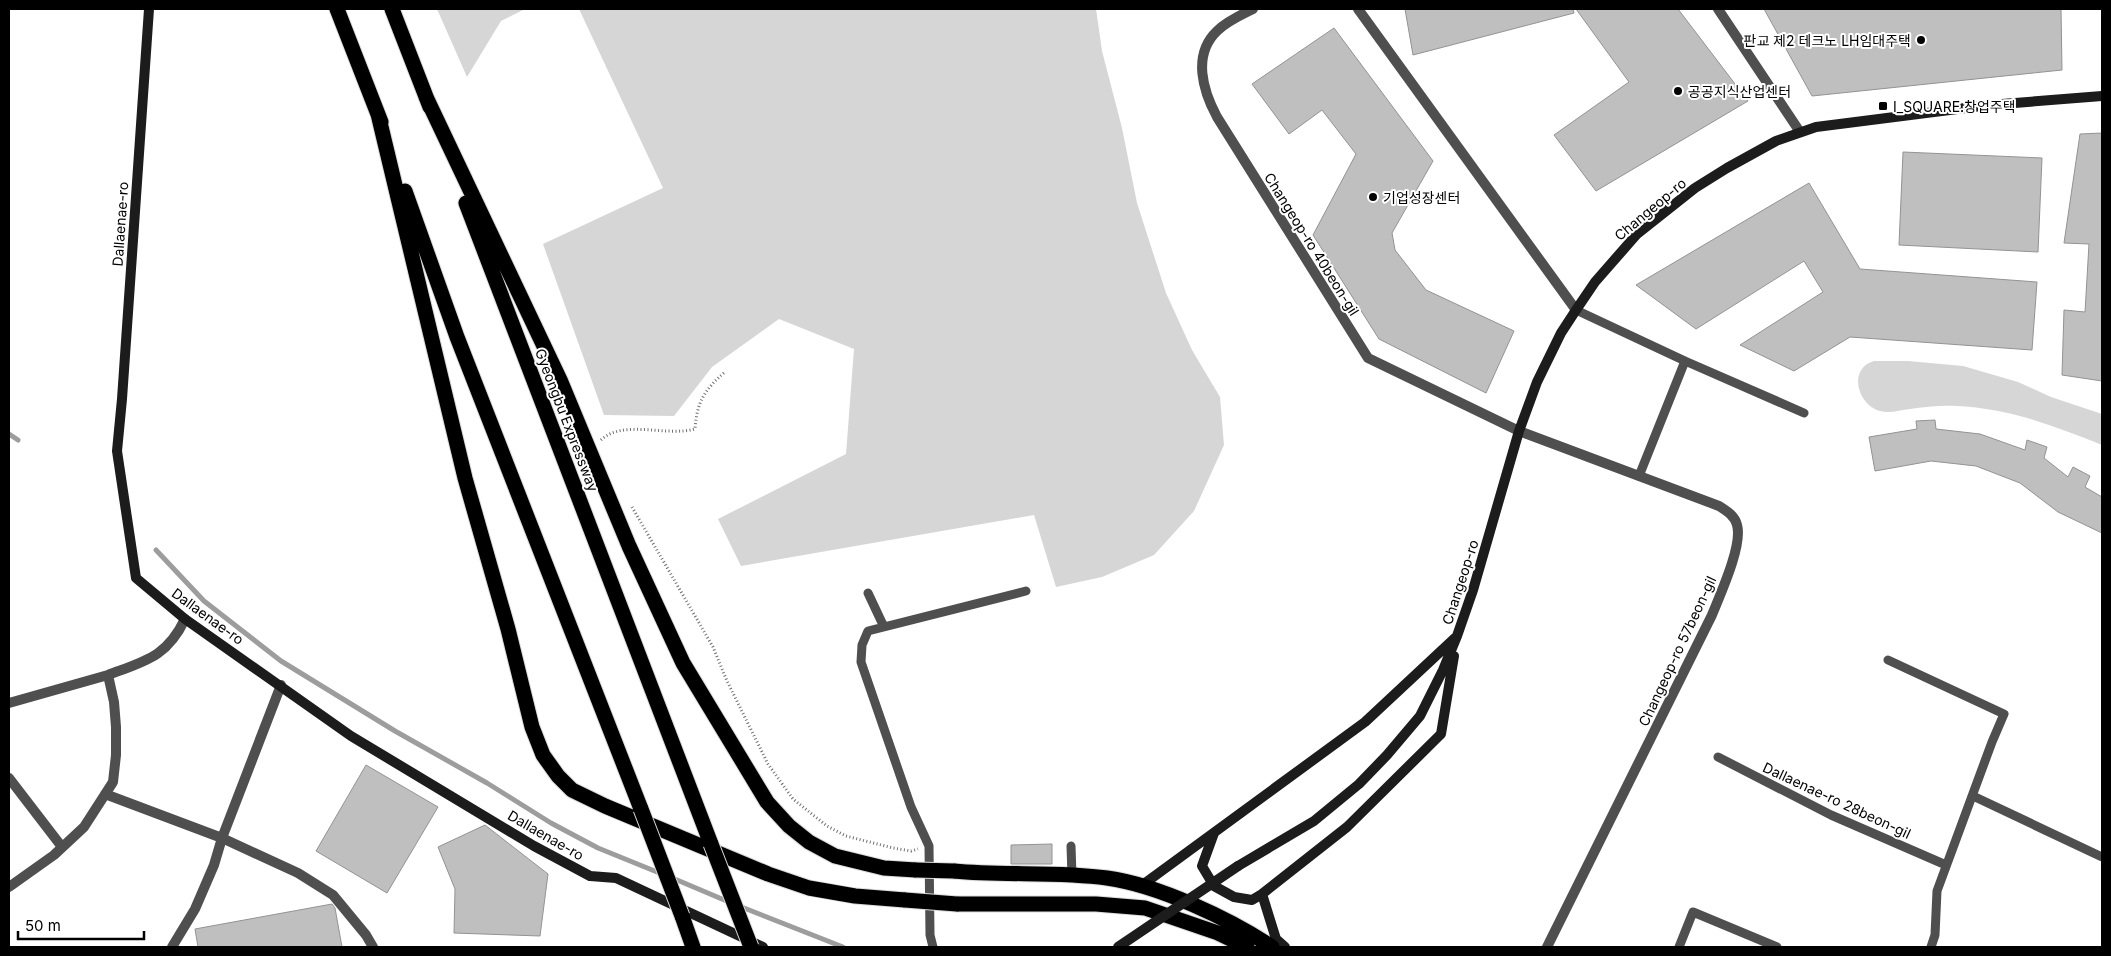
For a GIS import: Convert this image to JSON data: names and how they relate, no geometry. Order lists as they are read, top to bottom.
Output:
{
  "streets": {
    "highway": ["Gyeongbu Expressway"],
    "street": [
      "Changeop-ro",
      "Dallaenae-ro",
      "Changeop-ro 40beon-gil",
      "Changeop-ro 57beon-gil"
    ],
    "lane": ["Dallaenae-ro 28beon-gil"]
  },
  "crossings": [
    ["Changeop-ro", "Changeop-ro 40beon-gil"],
    ["Changeop-ro", "Changeop-ro 57beon-gil"],
    ["Changeop-ro 40beon-gil", "Changeop-ro 57beon-gil"]
  ],
  "places": {
    "other": ["판교 제2 테크노 LH임대주택", "공공지식산업센터", "기업성장센터"],
    "transit": ["I_SQUARE.창업주택"]
  },
  "scale_bar": "50 m"
}
